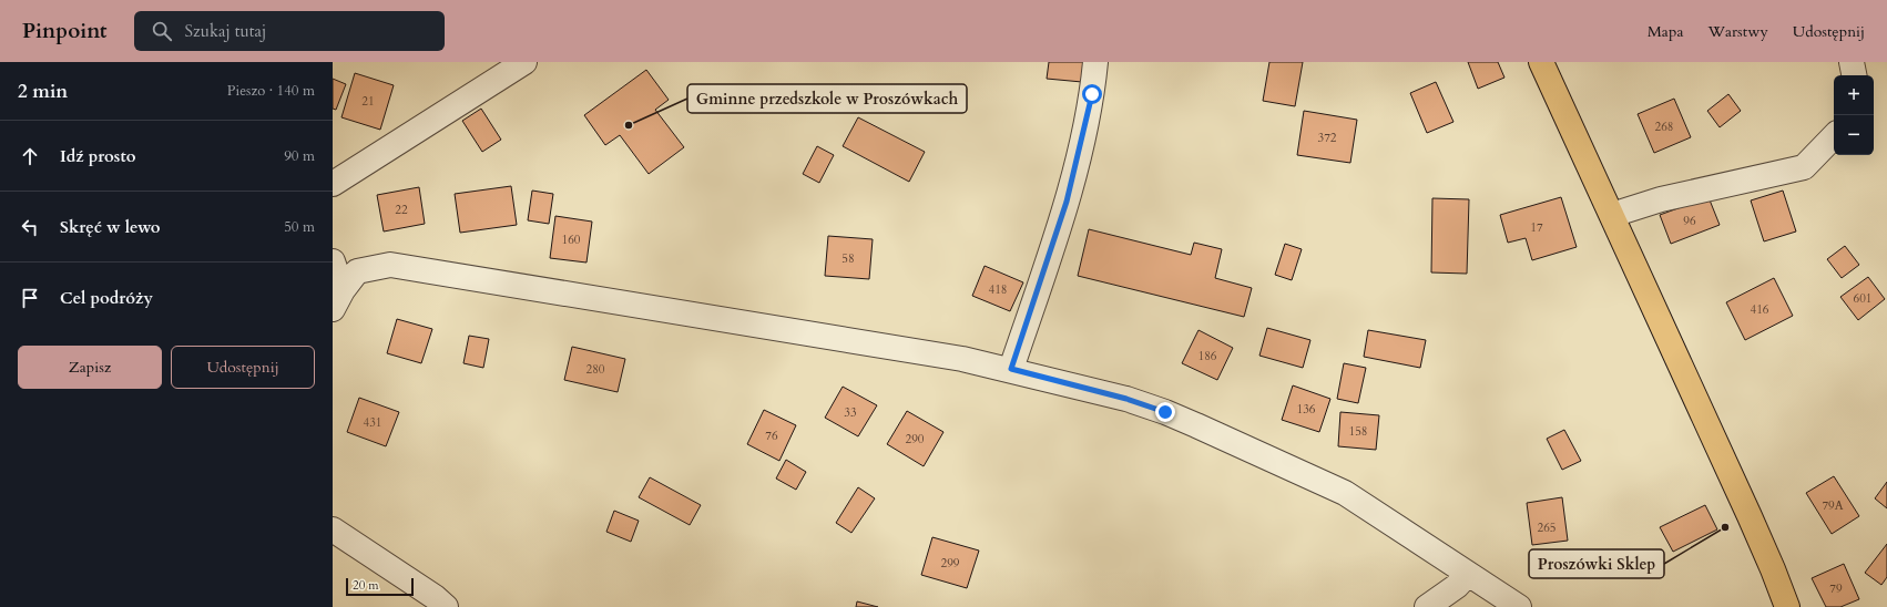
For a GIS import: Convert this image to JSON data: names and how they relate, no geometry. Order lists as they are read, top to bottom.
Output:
{
  "places": ["Gminne przedszkole w Proszówkach", "Proszówki Sklep"],
  "house_numbers": [
    "21",
    "268",
    "372",
    "22",
    "96",
    "17",
    "160",
    "58",
    "418",
    "601",
    "416",
    "186",
    "280",
    "136",
    "33",
    "431",
    "158",
    "76",
    "290",
    "79A",
    "265",
    "299",
    "79"
  ],
  "scale_bar": "20 m",
  "page": {
    "header": "Pinpoint",
    "search": "Szukaj tutaj",
    "nav": ["Mapa", "Warstwy", "Udostępnij"],
    "heading": ["2 min", "Pieszo · 140 m"],
    "map_buttons": ["+", "−"],
    "list": [
      ["Idź prosto", "90 m"],
      ["Skręć w lewo", "50 m"],
      "Cel podróży"
    ],
    "buttons": ["Zapisz", "Udostępnij"],
    "scale": "20 m"
  }
}
